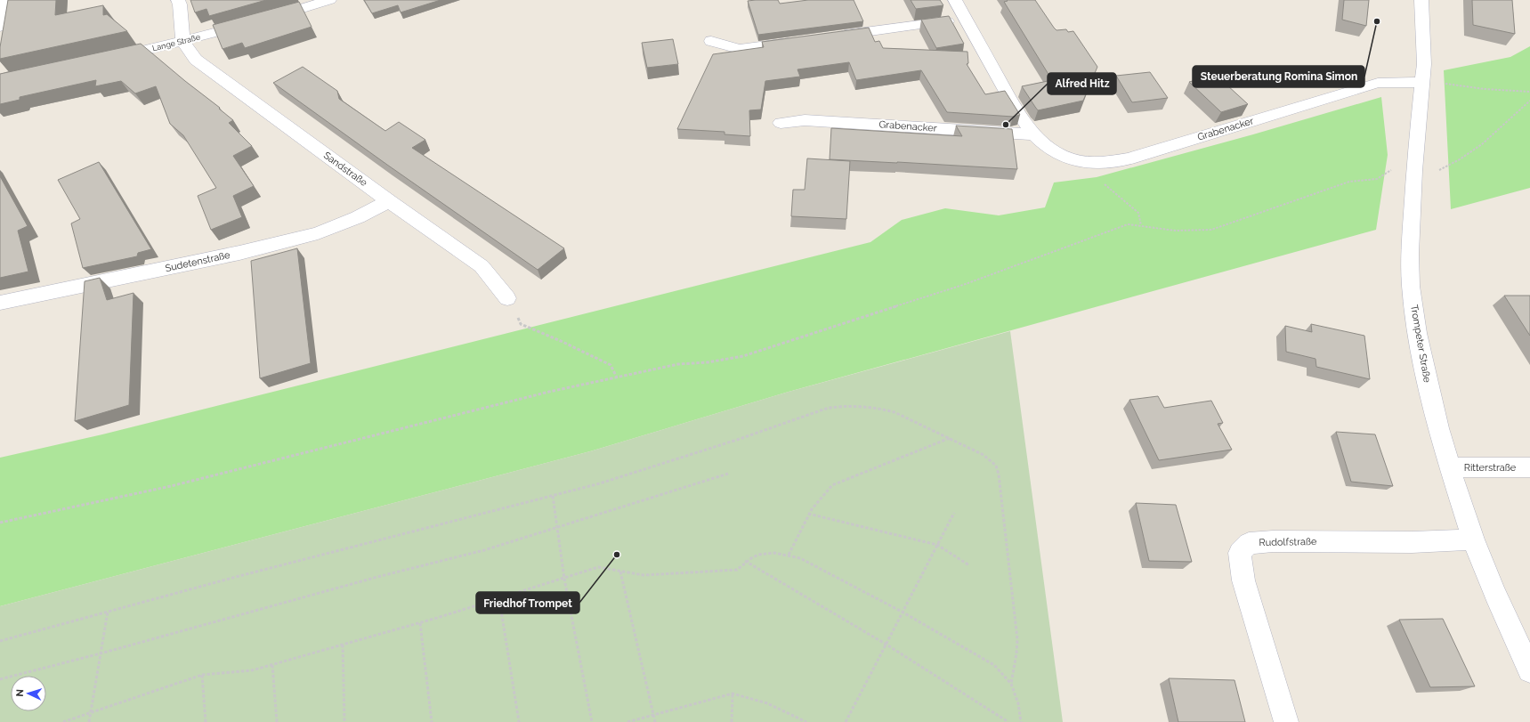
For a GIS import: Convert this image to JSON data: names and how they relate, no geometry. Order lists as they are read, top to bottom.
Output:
{
  "streets": {
    "street": [
      "Lange Straße",
      "Grabenacker",
      "Sandstraße",
      "Sudetenstraße",
      "Trompeter Straße",
      "Ritterstraße",
      "Rudolfstraße"
    ]
  },
  "crossings": [
    ["Lange Straße", "Sandstraße"],
    ["Grabenacker", "Trompeter Straße"],
    ["Sandstraße", "Sudetenstraße"],
    ["Trompeter Straße", "Ritterstraße"],
    ["Trompeter Straße", "Rudolfstraße"]
  ],
  "places": ["Steuerberatung Romina Simon", "Alfred Hitz", "Friedhof Trompet"],
  "north": "left"
}
